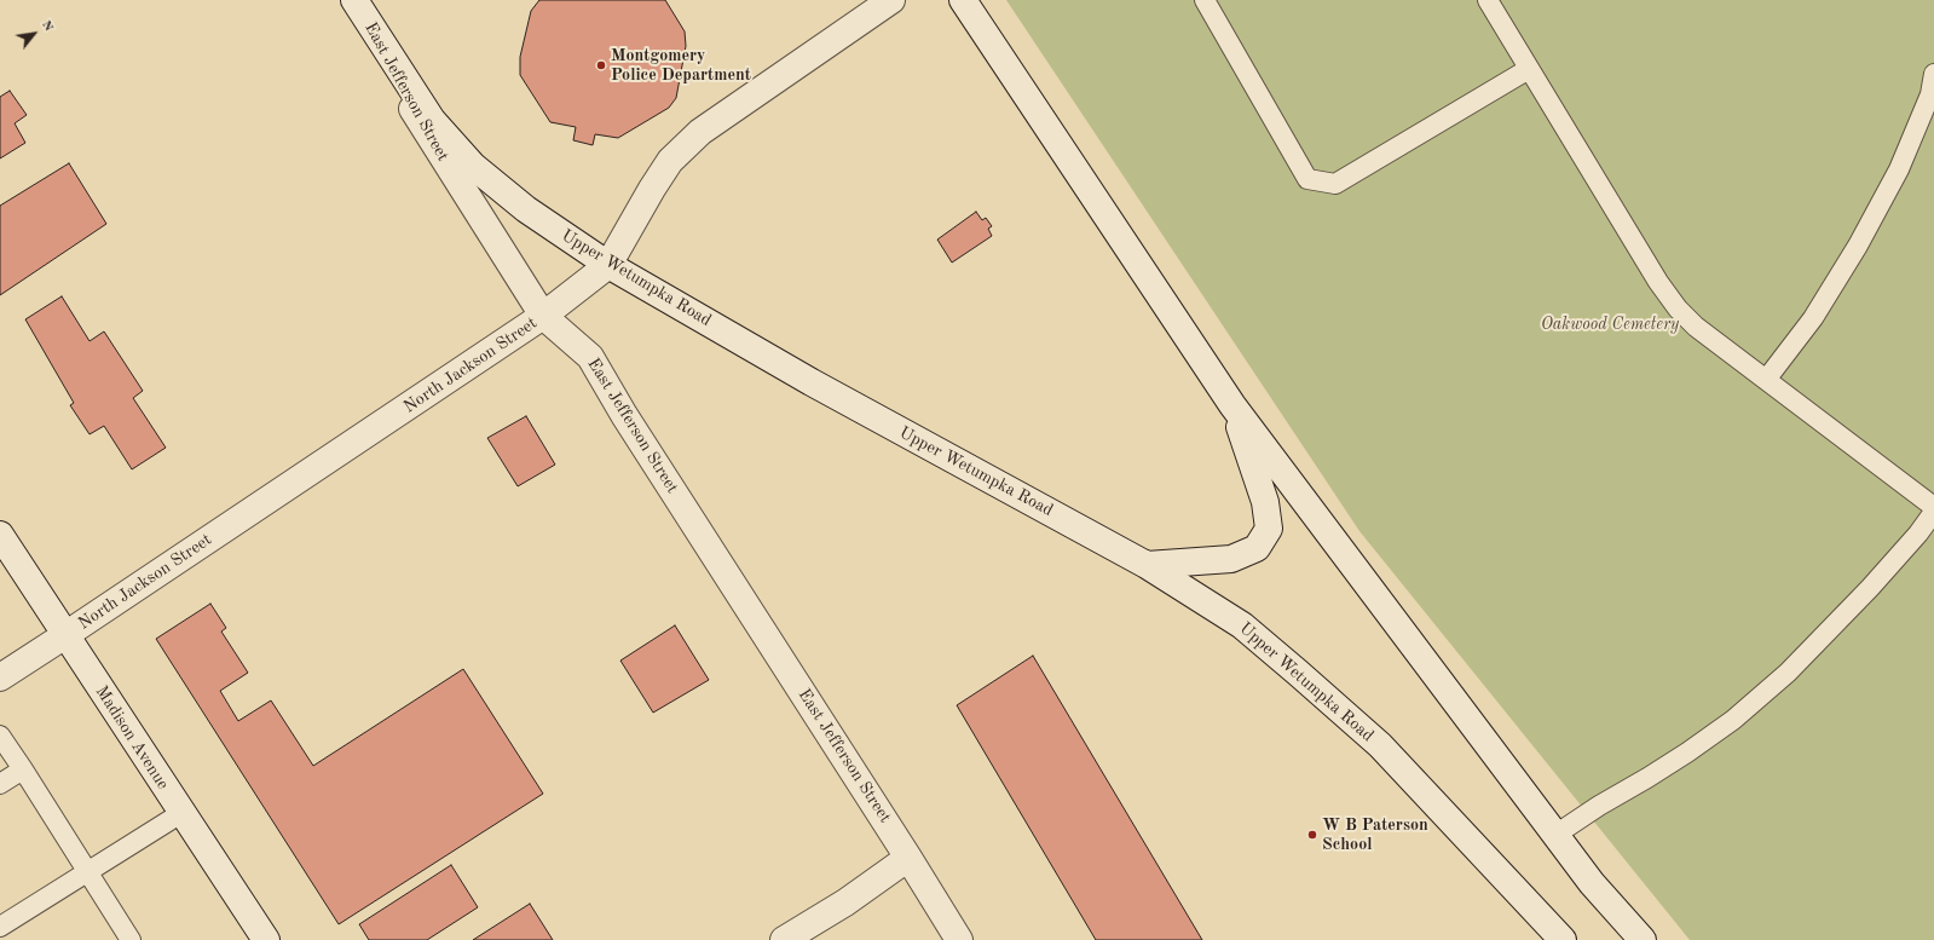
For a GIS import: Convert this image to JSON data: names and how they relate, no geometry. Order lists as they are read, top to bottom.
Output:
{
  "streets": {
    "main road": [
      "East Jefferson Street",
      "Upper Wetumpka Road",
      "North Jackson Street",
      "Madison Avenue"
    ]
  },
  "crossings": [
    ["East Jefferson Street", "Upper Wetumpka Road"],
    ["East Jefferson Street", "North Jackson Street"],
    ["Upper Wetumpka Road", "North Jackson Street"],
    ["North Jackson Street", "Madison Avenue"]
  ],
  "parks": ["Oakwood Cemetery"],
  "places": ["Montgomery Police Department", "W B Paterson School"],
  "north": "top right"
}
